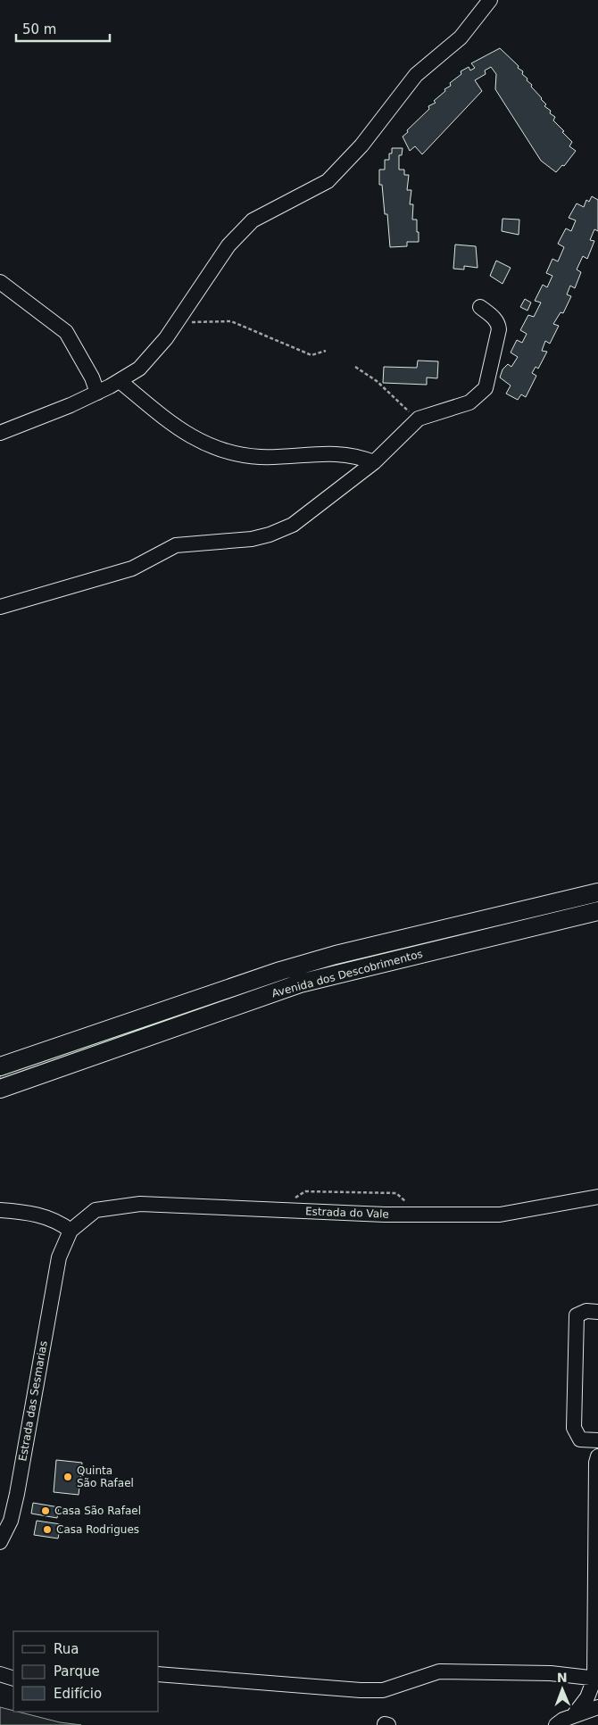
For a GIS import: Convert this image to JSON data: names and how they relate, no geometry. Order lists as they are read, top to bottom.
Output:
{
  "streets": {
    "main road": ["Avenida dos Descobrimentos"],
    "street": ["Estrada do Vale", "Estrada das Sesmarias"]
  },
  "crossings": [
    ["Estrada do Vale", "Estrada das Sesmarias"]
  ],
  "places": ["Quinta São Rafael", "Casa São Rafael", "Casa Rodrigues"],
  "legend": ["Rua", "Parque", "Edifício"],
  "scale_bar": "50 m",
  "north": "top"
}
